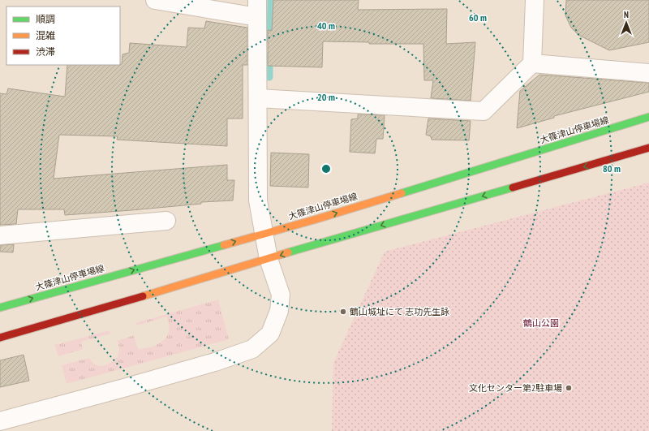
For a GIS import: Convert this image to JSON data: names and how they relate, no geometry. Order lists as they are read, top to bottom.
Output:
{
  "streets": {
    "main road": ["大篠津山停車場線"]
  },
  "parks": ["鶴山公園"],
  "places": ["鶴山城址にて 志功先生詠", "文化センター第2駐車場"],
  "legend": ["順調", "混雑", "渋滞"],
  "north": "top",
  "rings": [
    "60 m",
    "40 m",
    "20 m",
    "80 m"
  ]
}
